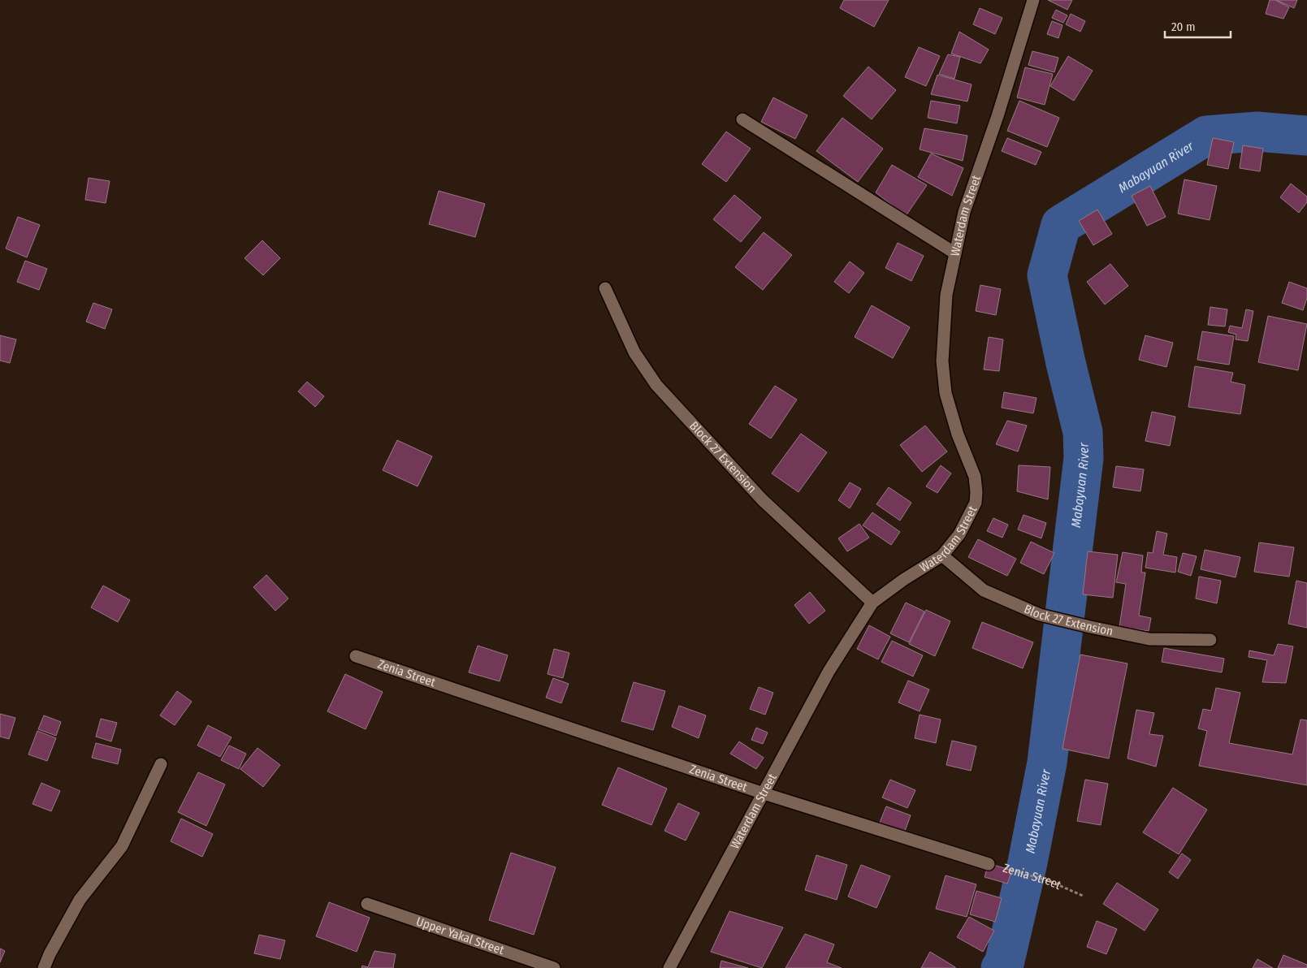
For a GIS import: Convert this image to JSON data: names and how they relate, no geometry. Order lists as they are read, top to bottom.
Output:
{
  "streets": {
    "street": [
      "Waterdam Street",
      "Block 27 Extension",
      "Zenia Street",
      "Upper Yakal Street"
    ]
  },
  "crossings": [
    ["Waterdam Street", "Block 27 Extension"],
    ["Waterdam Street", "Zenia Street"]
  ],
  "water": ["Mabayuan River"],
  "scale_bar": "20 m"
}
